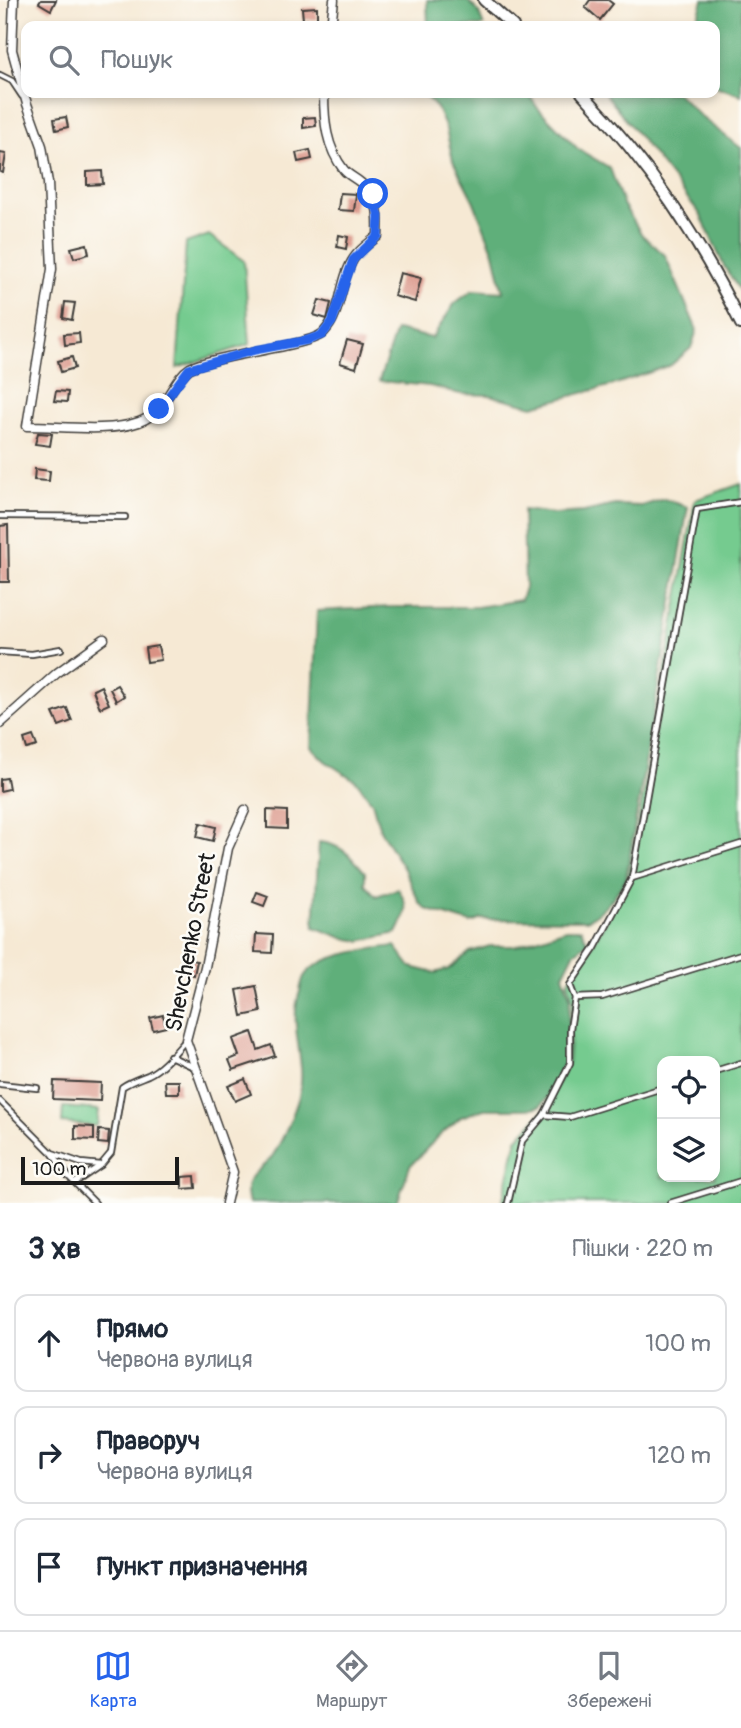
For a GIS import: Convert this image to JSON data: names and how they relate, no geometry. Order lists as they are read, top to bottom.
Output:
{
  "streets": {
    "street": ["Shevchenko Street"]
  },
  "scale_bar": "100 m",
  "page": {
    "search": "Пошук",
    "scale": "100 m",
    "heading": ["3 хв", "Пішки · 220 m"],
    "list": [
      ["Прямо", "Червона вулиця", "100 m"],
      ["Праворуч", "Червона вулиця", "120 m"],
      "Пункт призначення"
    ],
    "nav": ["Карта", "Маршрут", "Збережені"]
  }
}
